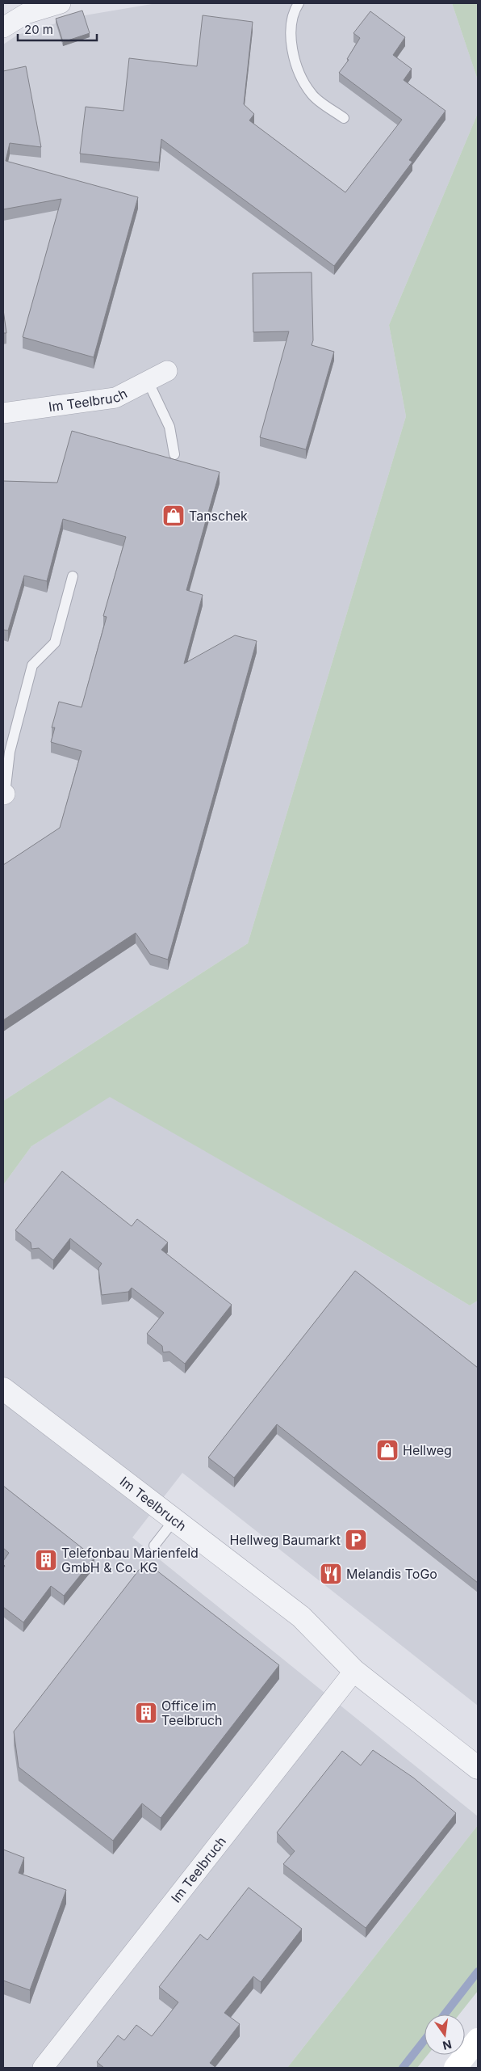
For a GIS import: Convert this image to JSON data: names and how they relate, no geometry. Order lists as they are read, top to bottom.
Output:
{
  "streets": {
    "street": ["Im Teelbruch"]
  },
  "places": {
    "shop": ["Tanschek", "Hellweg"],
    "parking": ["Hellweg Baumarkt"],
    "building": ["Telefonbau Marienfeld GmbH & Co. KG", "Office im Teelbruch"],
    "restaurant": ["Melandis ToGo"]
  },
  "scale_bar": "20 m",
  "north": "bottom"
}
